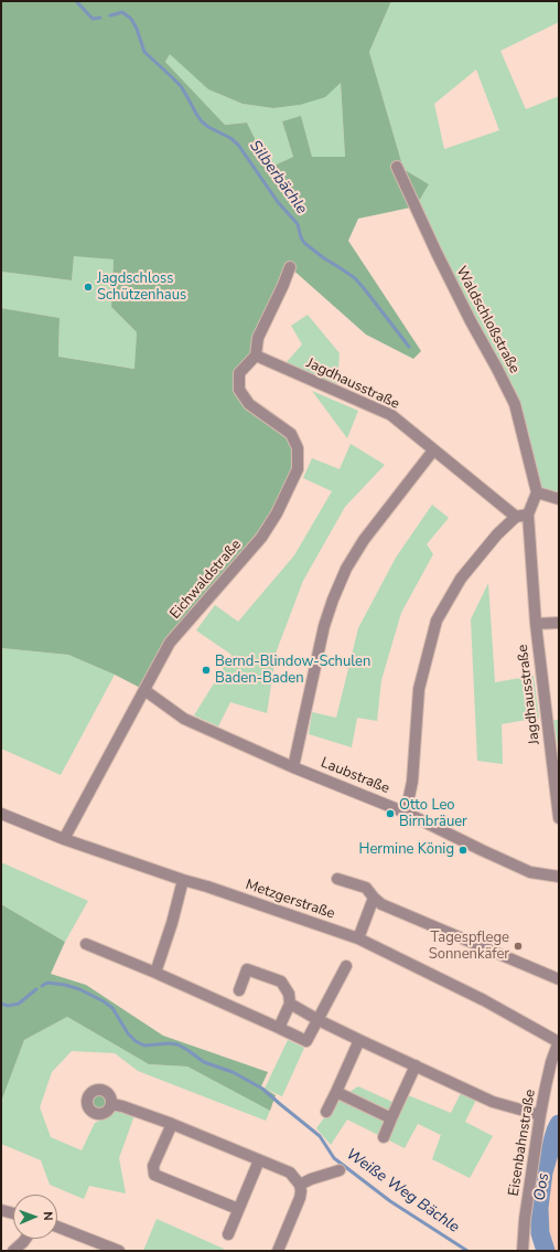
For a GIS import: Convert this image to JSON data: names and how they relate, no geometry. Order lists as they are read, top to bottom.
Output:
{
  "streets": {
    "street": [
      "Waldschloßstraße",
      "Jagdhausstraße",
      "Eichwaldstraße",
      "Laubstraße",
      "Metzgerstraße",
      "Eisenbahnstraße"
    ]
  },
  "crossings": [
    ["Waldschloßstraße", "Jagdhausstraße"],
    ["Jagdhausstraße", "Eichwaldstraße"],
    ["Eichwaldstraße", "Laubstraße"],
    ["Eichwaldstraße", "Metzgerstraße"],
    ["Metzgerstraße", "Eisenbahnstraße"]
  ],
  "water": ["Silberbächle", "Oos", "Weiße Weg Bächle"],
  "places": [
    "Jagdschloss Schützenhaus",
    "Bernd-Blindow-Schulen Baden-Baden",
    "Otto Leo Birnbräuer",
    "Hermine König",
    "Tagespflege Sonnenkäfer"
  ],
  "north": "right"
}
